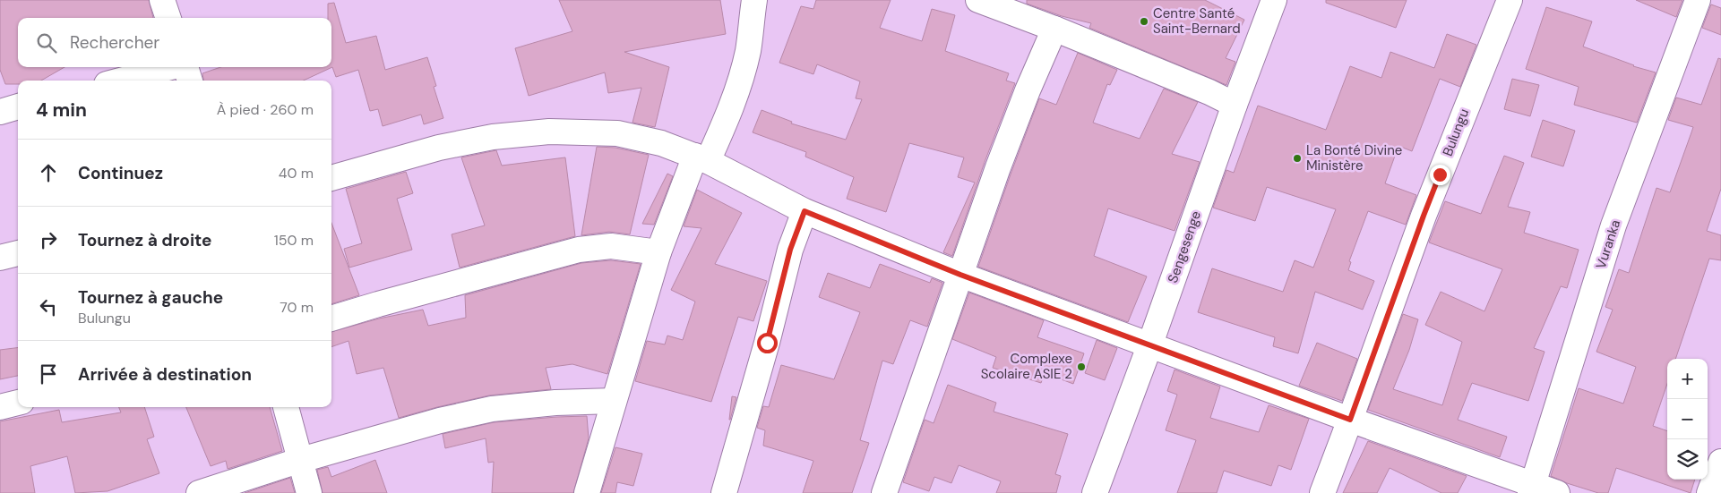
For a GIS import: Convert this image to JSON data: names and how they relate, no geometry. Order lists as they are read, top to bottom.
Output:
{
  "streets": {
    "street": ["Bulungu", "Vuranka", "Sengesenge"]
  },
  "places": ["Centre Santé Saint-Bernard", "La Bonté Divine Ministère", "Complexe Scolaire ASIE 2"],
  "page": {
    "search": "Rechercher",
    "heading": ["4 min", "À pied · 260 m"],
    "list": [
      ["Continuez", "40 m"],
      ["Tournez à droite", "150 m"],
      ["Tournez à gauche", "Bulungu", "70 m"],
      "Arrivée à destination"
    ],
    "map_buttons": ["+", "−"]
  }
}
